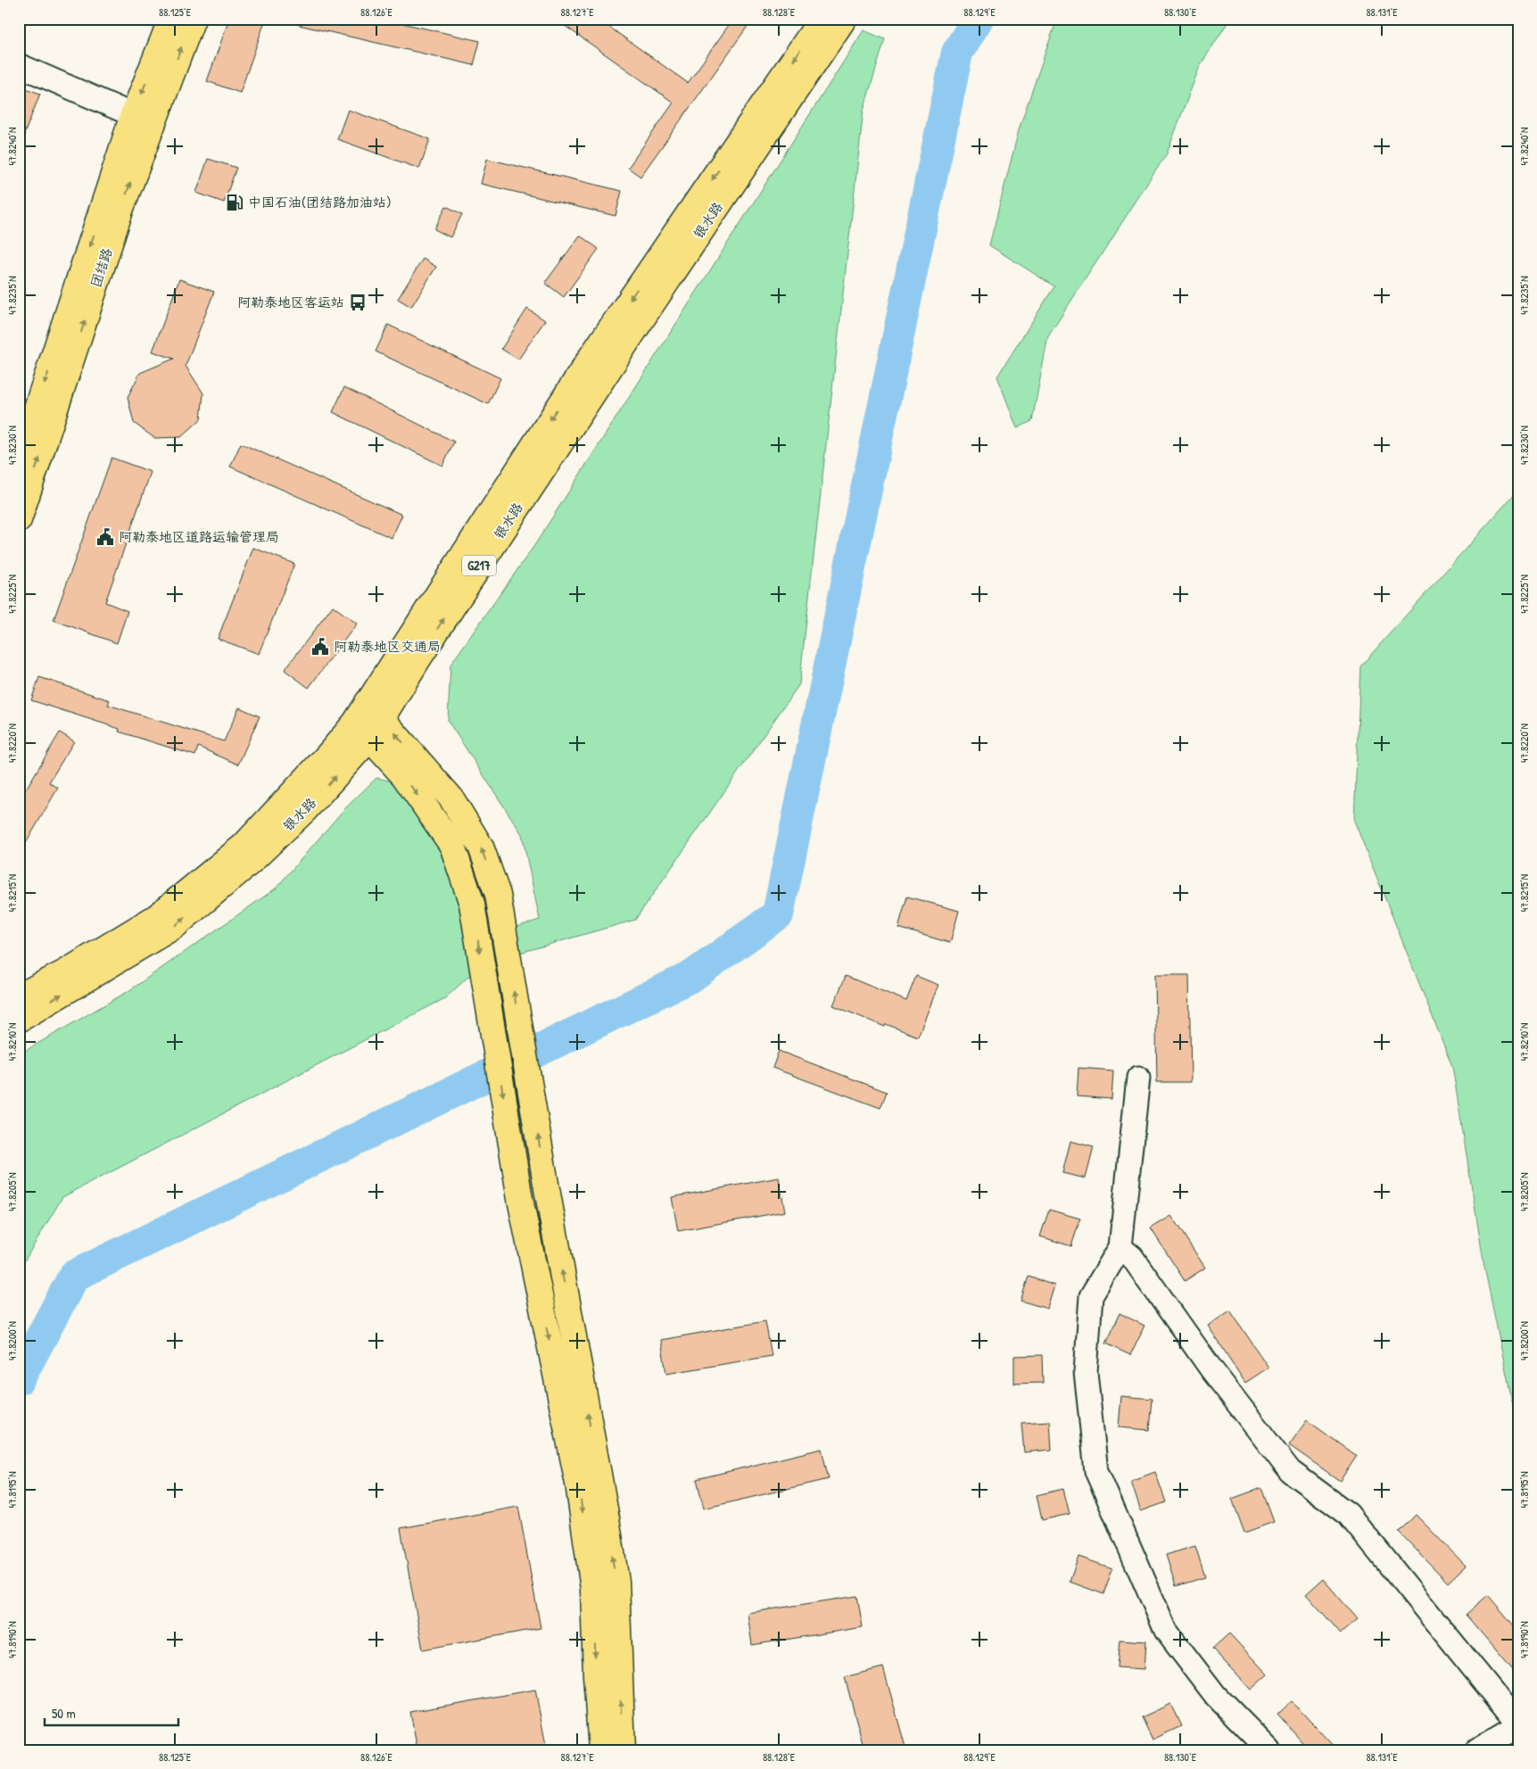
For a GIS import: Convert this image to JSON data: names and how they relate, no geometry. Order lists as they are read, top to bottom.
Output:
{
  "streets": {
    "main road": ["银水路", "团结路", "G217"]
  },
  "places": {
    "fuel station": ["中国石油(团结路加油站)"],
    "bus stop": ["阿勒泰地区客运站"],
    "public building": ["阿勒泰地区道路运输管理局", "阿勒泰地区交通局"]
  },
  "scale_bar": "50 m",
  "coordinates": [
    "88.125°E",
    "88.126°E",
    "88.127°E",
    "88.128°E",
    "88.129°E",
    "88.130°E",
    "88.131°E",
    "47.8240°N",
    "47.8235°N",
    "47.8230°N",
    "47.8225°N",
    "47.8220°N",
    "47.8215°N",
    "47.8210°N",
    "47.8205°N",
    "47.8200°N",
    "47.8195°N",
    "47.8190°N"
  ]
}
